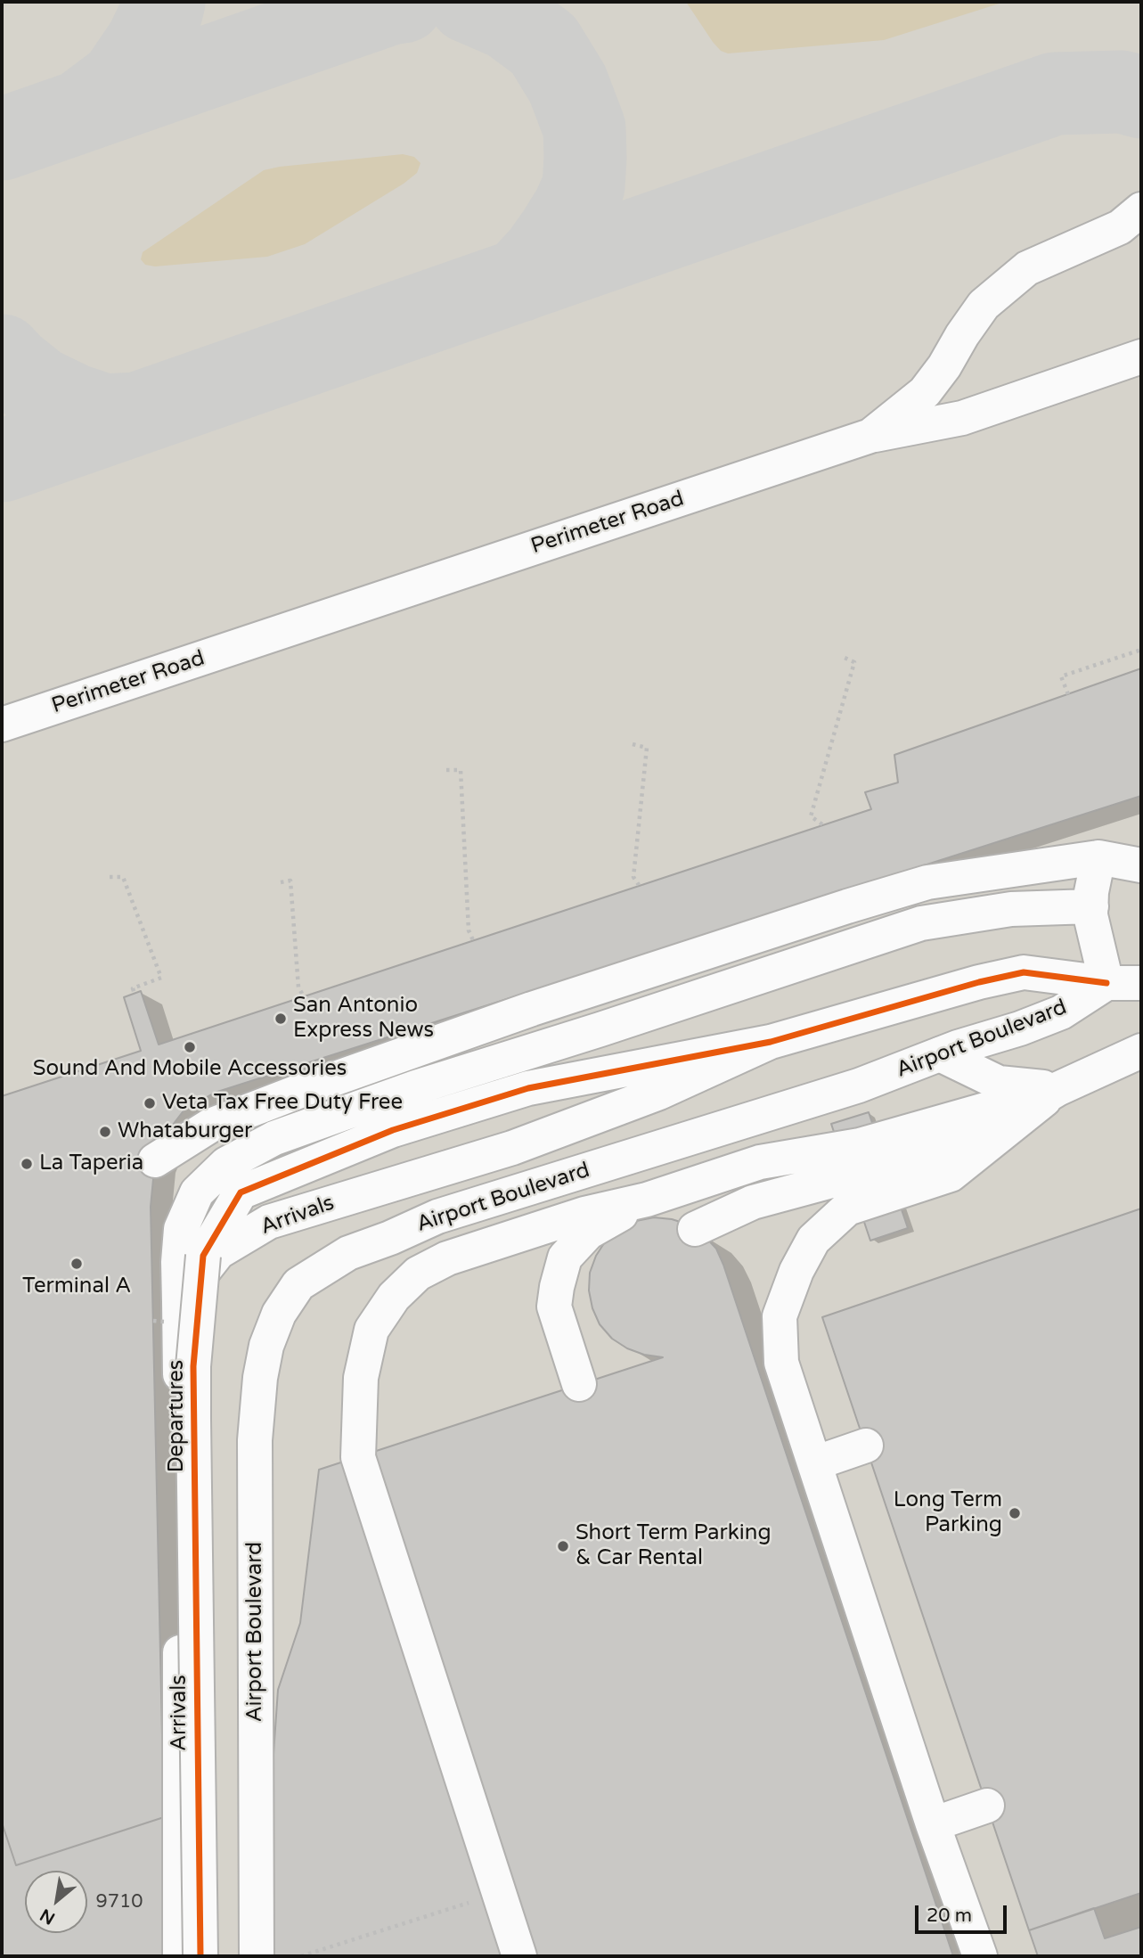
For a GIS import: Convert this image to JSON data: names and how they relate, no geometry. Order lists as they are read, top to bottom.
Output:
{
  "streets": {
    "street": [
      "Perimeter Road",
      "Airport Boulevard",
      "Arrivals",
      "Departures"
    ]
  },
  "crossings": [
    ["Arrivals", "Departures"]
  ],
  "places": [
    "San Antonio Express News",
    "Sound And Mobile Accessories",
    "Veta Tax Free Duty Free",
    "Whataburger",
    "La Taperia",
    "Terminal A",
    "Long Term Parking",
    "Short Term Parking & Car Rental"
  ],
  "house_numbers": ["9710"],
  "scale_bar": "20 m",
  "north": "bottom left"
}
